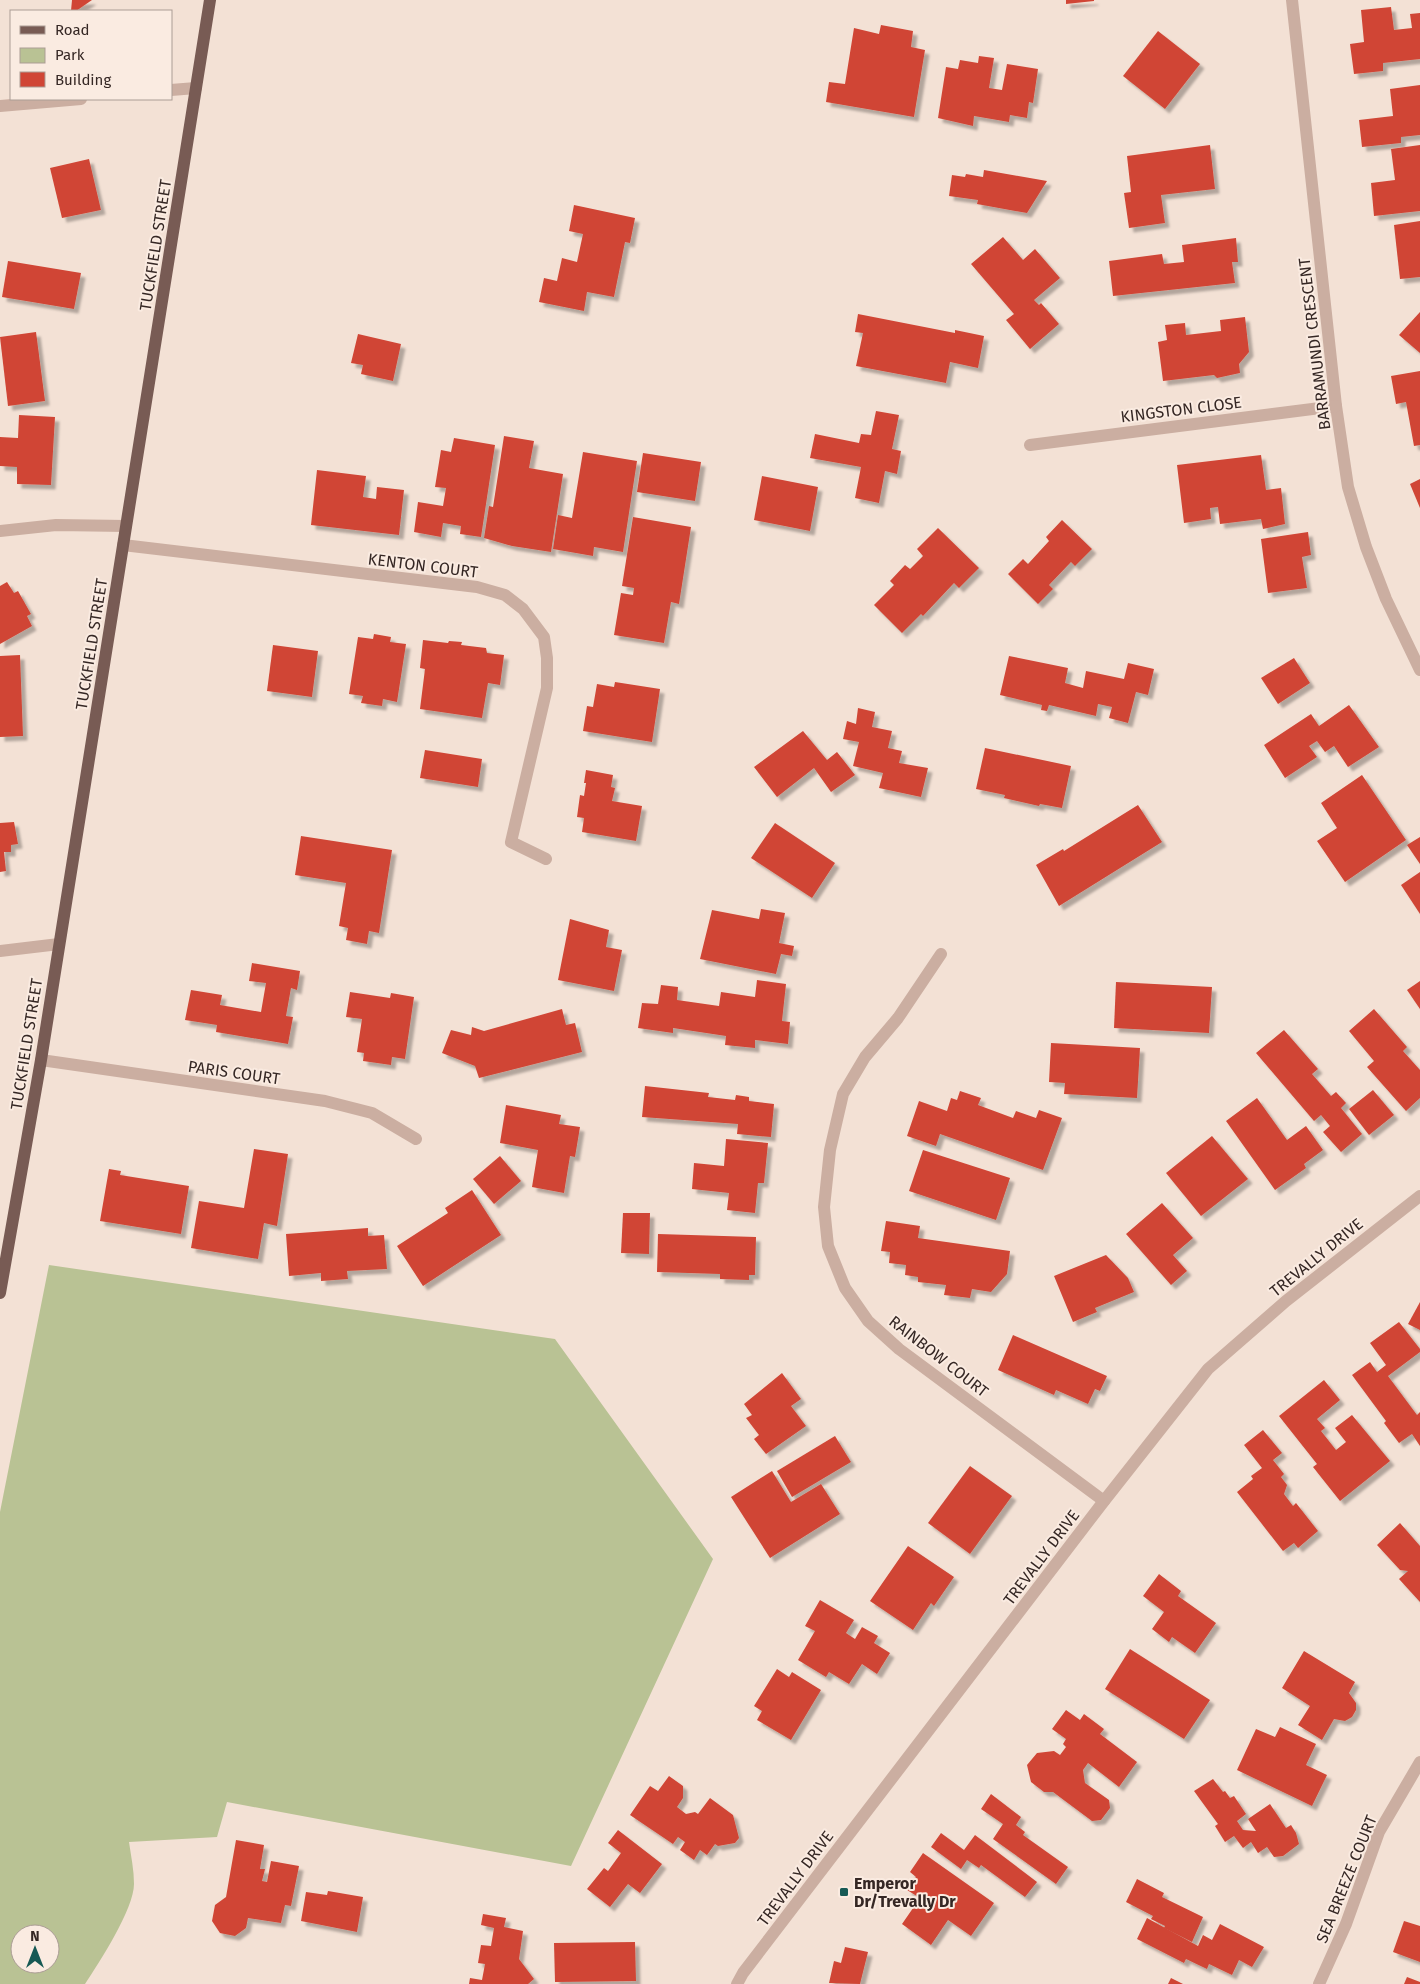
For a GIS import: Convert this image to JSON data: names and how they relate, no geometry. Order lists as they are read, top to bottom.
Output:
{
  "streets": {
    "main road": ["TUCKFIELD STREET"],
    "street": [
      "BARRAMUNDI CRESCENT",
      "KINGSTON CLOSE",
      "KENTON COURT",
      "PARIS COURT",
      "TREVALLY DRIVE",
      "RAINBOW COURT",
      "SEA BREEZE COURT"
    ]
  },
  "crossings": [
    ["TUCKFIELD STREET", "KENTON COURT"],
    ["TUCKFIELD STREET", "PARIS COURT"],
    ["BARRAMUNDI CRESCENT", "KINGSTON CLOSE"],
    ["TREVALLY DRIVE", "RAINBOW COURT"]
  ],
  "places": {
    "transit": ["Emperor Dr/Trevally Dr"]
  },
  "legend": ["Road", "Park", "Building"],
  "north": "top"
}
